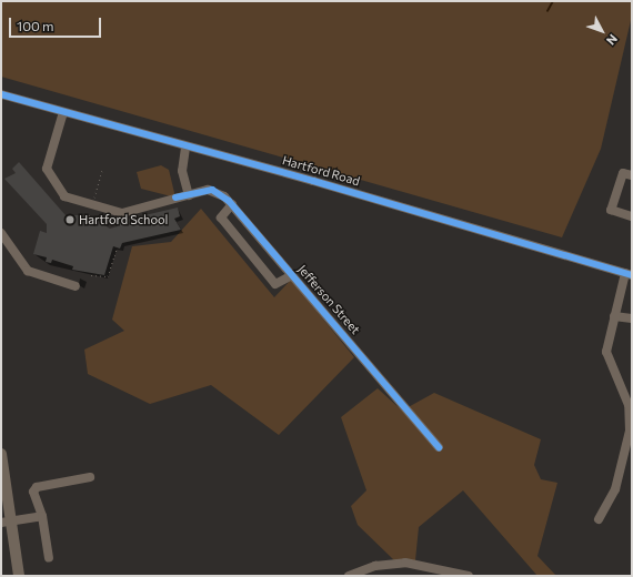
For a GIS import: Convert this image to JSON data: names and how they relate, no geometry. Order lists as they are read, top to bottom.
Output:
{
  "streets": {
    "street": ["Hartford Road", "Jefferson Street"]
  },
  "crossings": [
    ["Hartford Road", "Jefferson Street"]
  ],
  "places": ["Hartford School"],
  "scale_bar": "100 m",
  "north": "bottom right"
}
